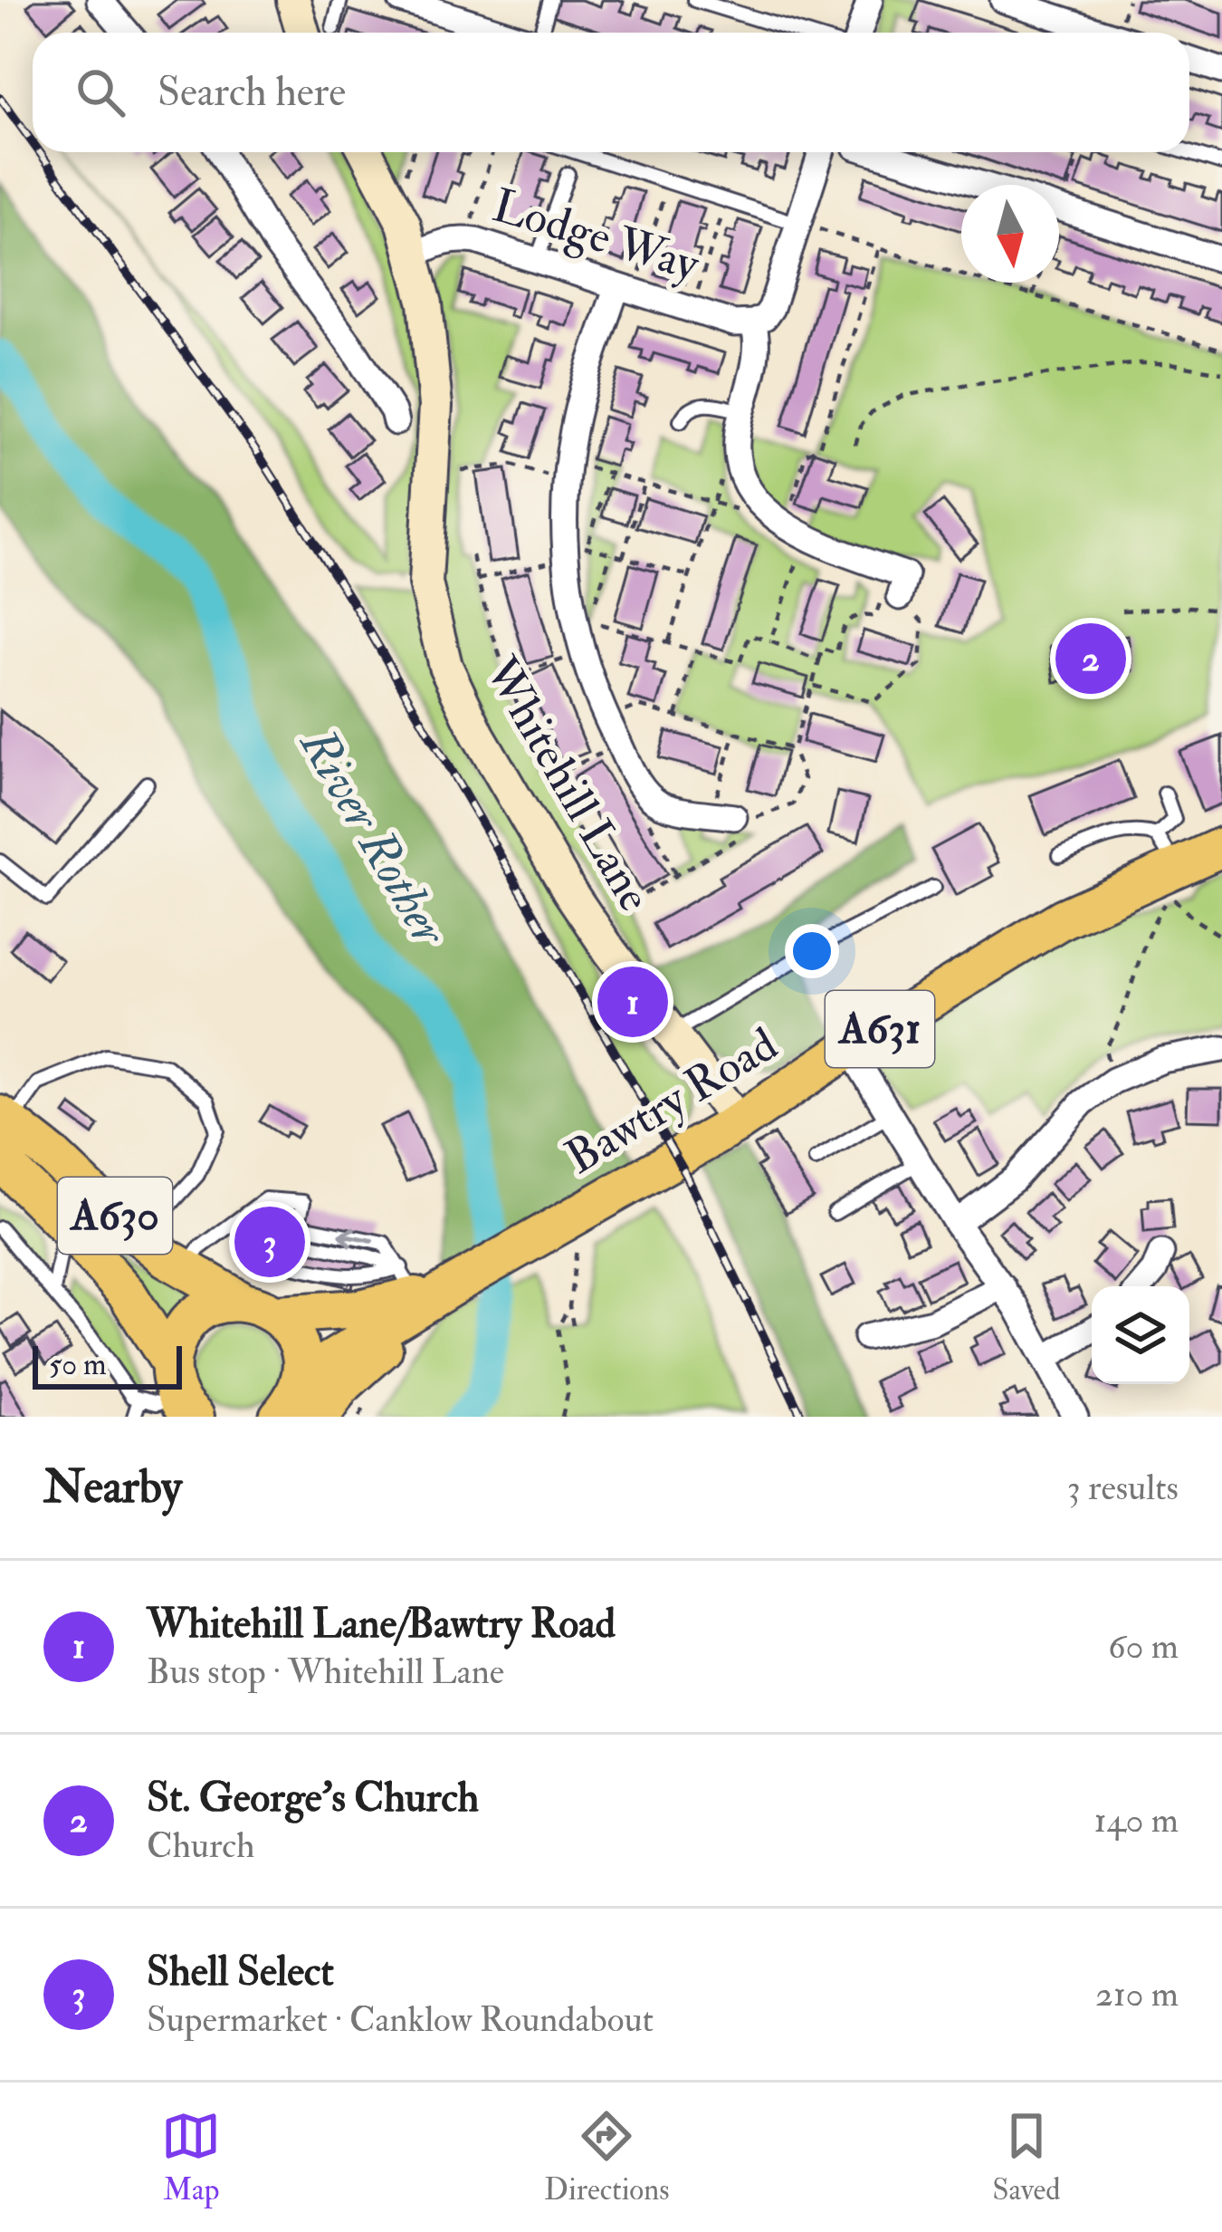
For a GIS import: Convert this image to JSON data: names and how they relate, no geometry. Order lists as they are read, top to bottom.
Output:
{
  "streets": {
    "main road": [
      "Whitehill Lane",
      "A631",
      "Bawtry Road",
      "A630"
    ],
    "street": ["Lodge Way"]
  },
  "crossings": [
    ["Lodge Way", "Whitehill Lane"],
    ["Whitehill Lane", "Bawtry Road"],
    ["Bawtry Road", "A630"]
  ],
  "water": ["River Rother"],
  "scale_bar": "50 m",
  "north": "bottom",
  "page": {
    "search": "Search here",
    "pins": ["2", "1", "3"],
    "scale": "50 m",
    "heading": ["Nearby", "3 results"],
    "list": [
      {
        "mark": "1",
        "name": "Whitehill Lane/Bawtry Road",
        "note": "Bus stop · Whitehill Lane",
        "value": "60 m"
      },
      {
        "mark": "2",
        "name": "St. George's Church",
        "note": "Church",
        "value": "140 m"
      },
      {
        "mark": "3",
        "name": "Shell Select",
        "note": "Supermarket · Canklow Roundabout",
        "value": "210 m"
      }
    ],
    "nav": ["Map", "Directions", "Saved"]
  }
}
